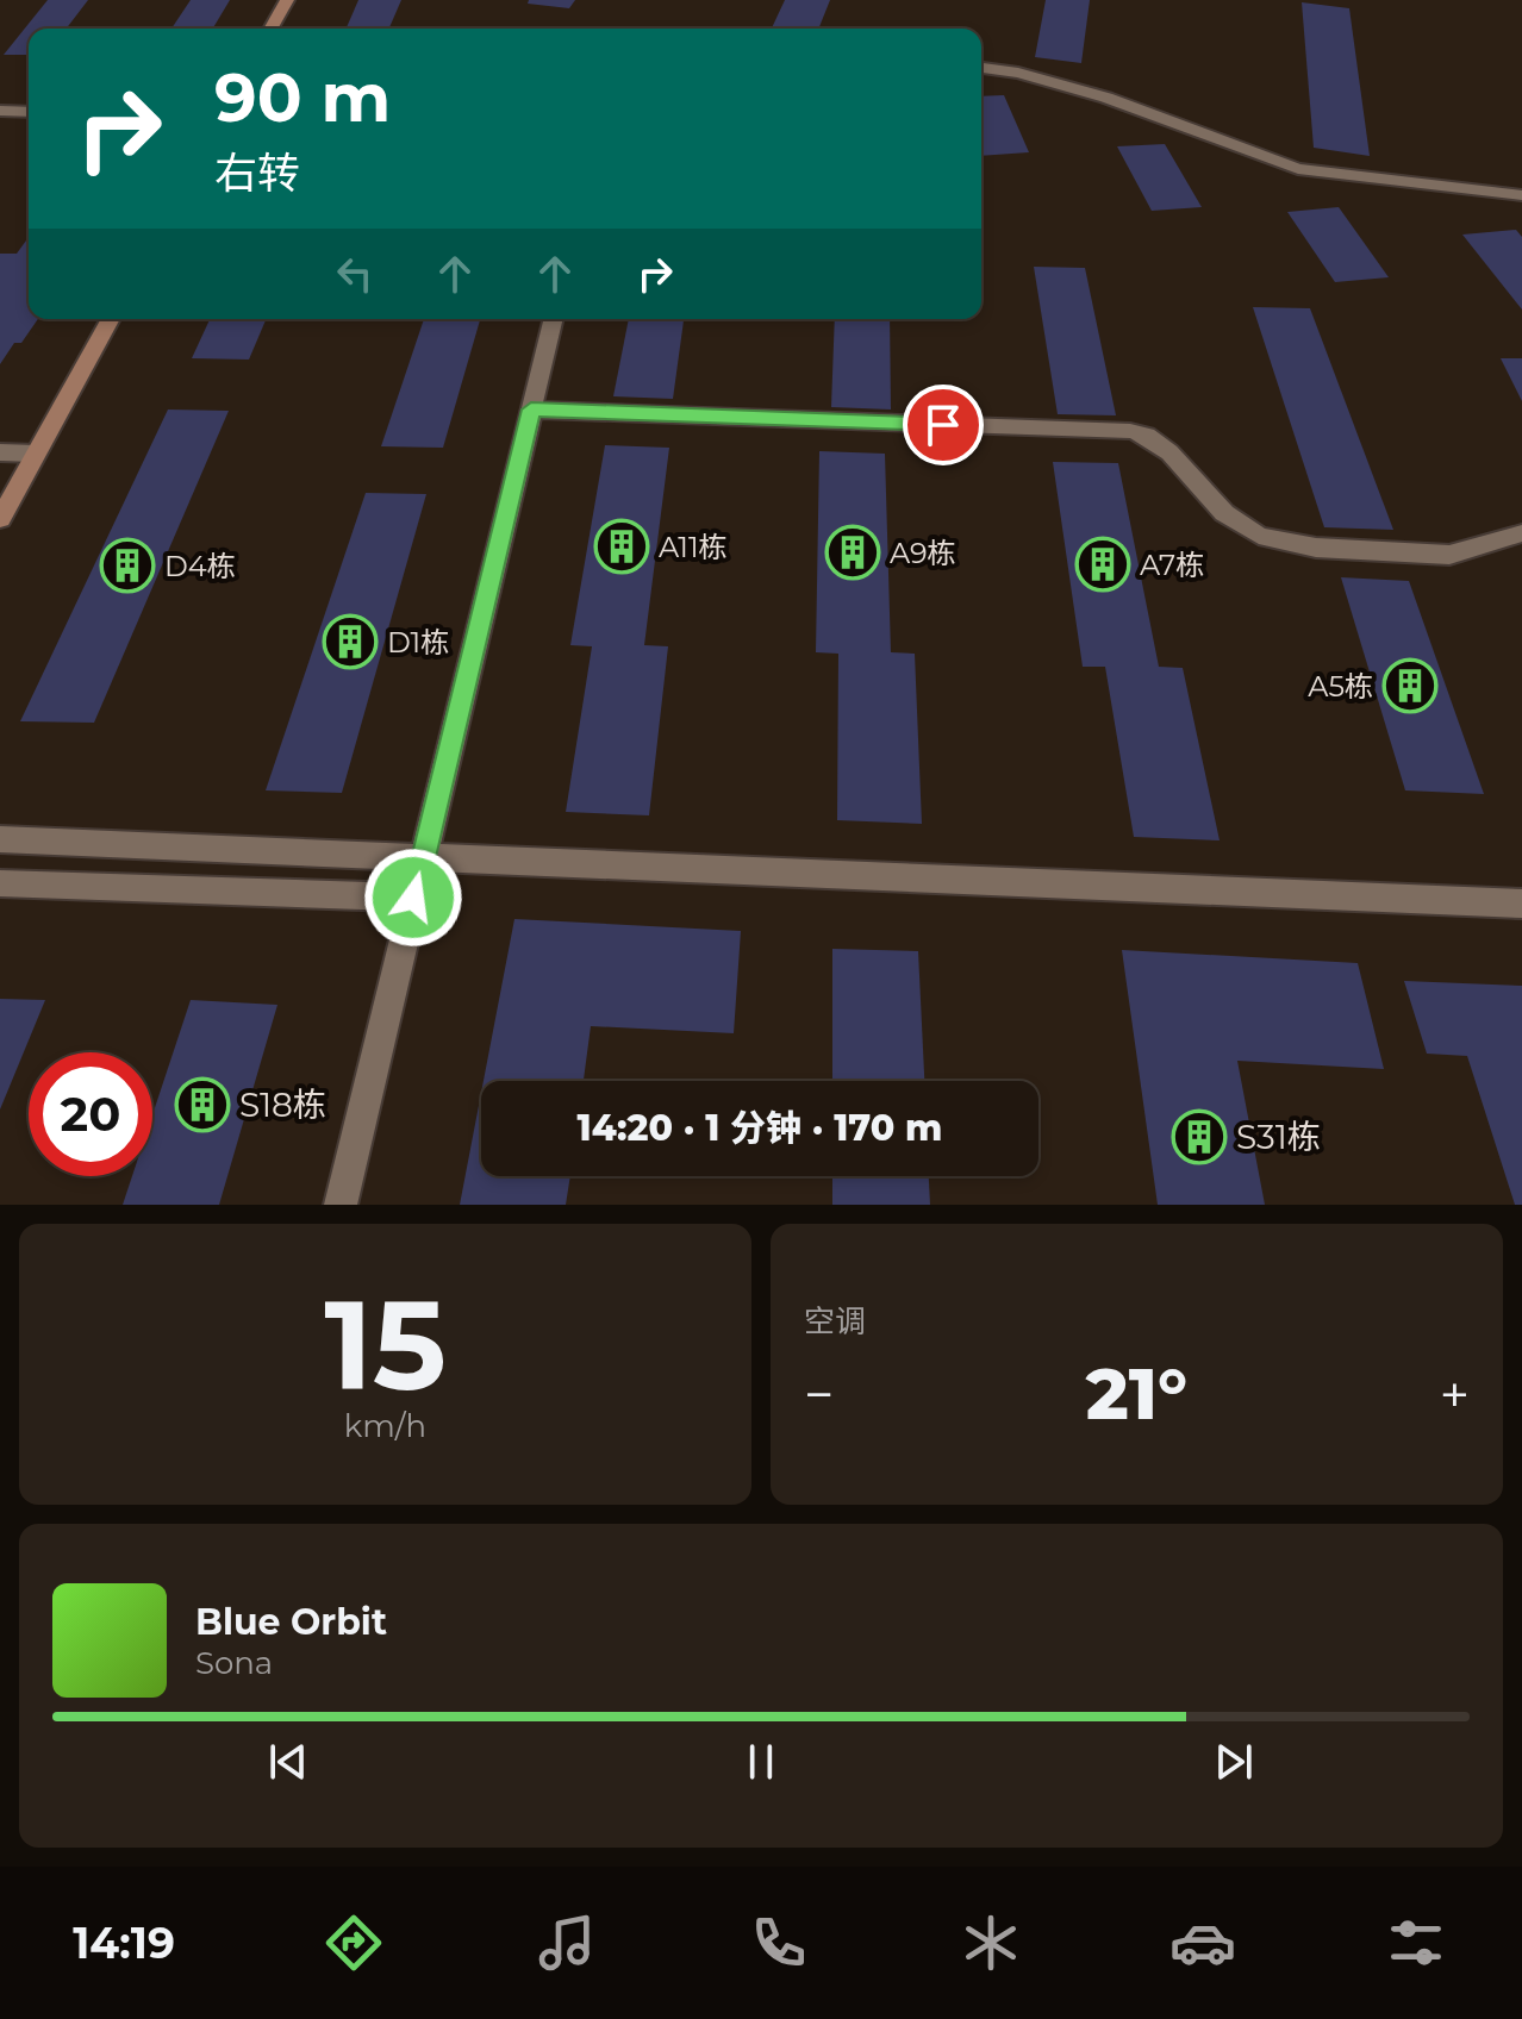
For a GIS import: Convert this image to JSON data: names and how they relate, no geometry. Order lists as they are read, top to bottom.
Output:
{
  "places": {
    "building": [
      "A11栋",
      "A9栋",
      "A7栋",
      "D4栋",
      "D1栋",
      "A5栋",
      "S18栋",
      "S31栋"
    ]
  },
  "page": {
    "turn": ["90 m", "右转"],
    "limit": "20",
    "trip": "14:20 · 1 分钟 · 170 m",
    "tile": [
      ["15", "km/h"],
      "空调"
    ],
    "heat": ["−", "21°", "+"],
    "song": ["Blue Orbit", "Sona"],
    "tabs": "14:19"
  }
}
